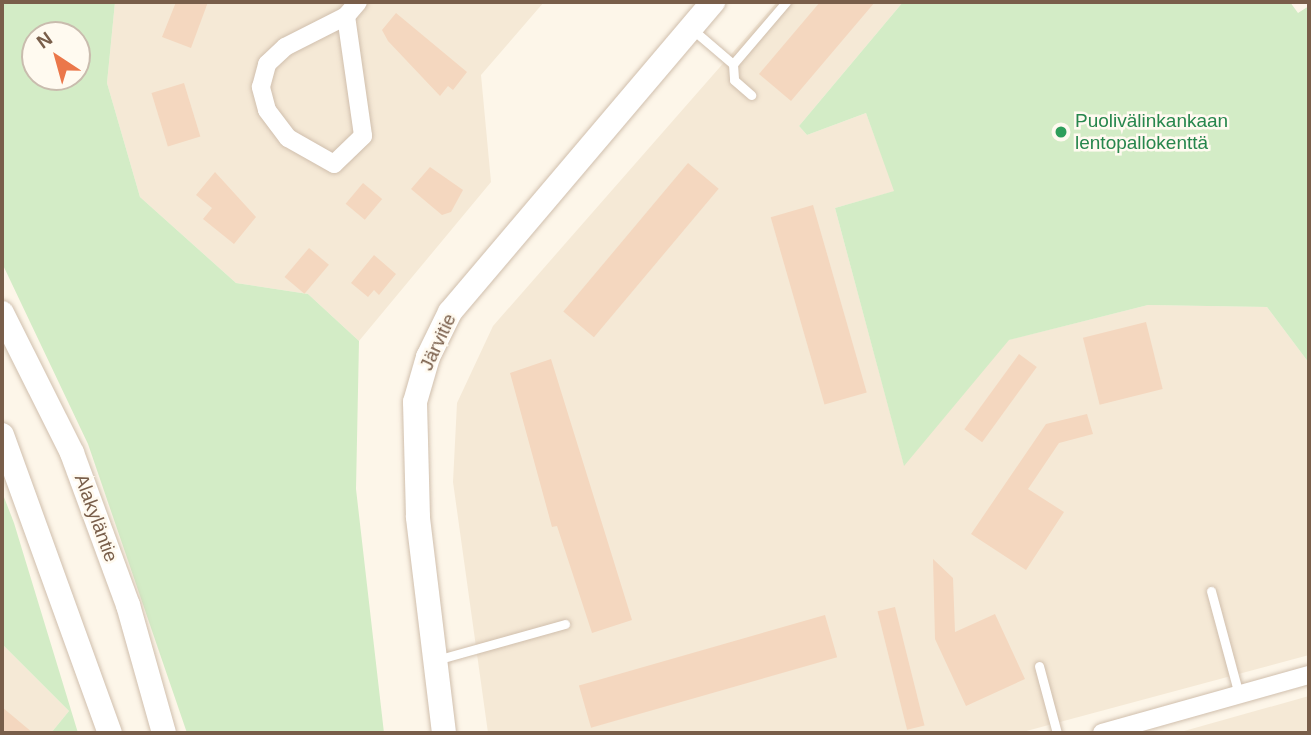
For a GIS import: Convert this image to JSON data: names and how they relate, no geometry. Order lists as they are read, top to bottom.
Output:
{
  "streets": {
    "street": ["Järvitie", "Alakyläntie"]
  },
  "places": ["Puolivälinkankaan lentopallokenttä"],
  "north": "top left"
}
